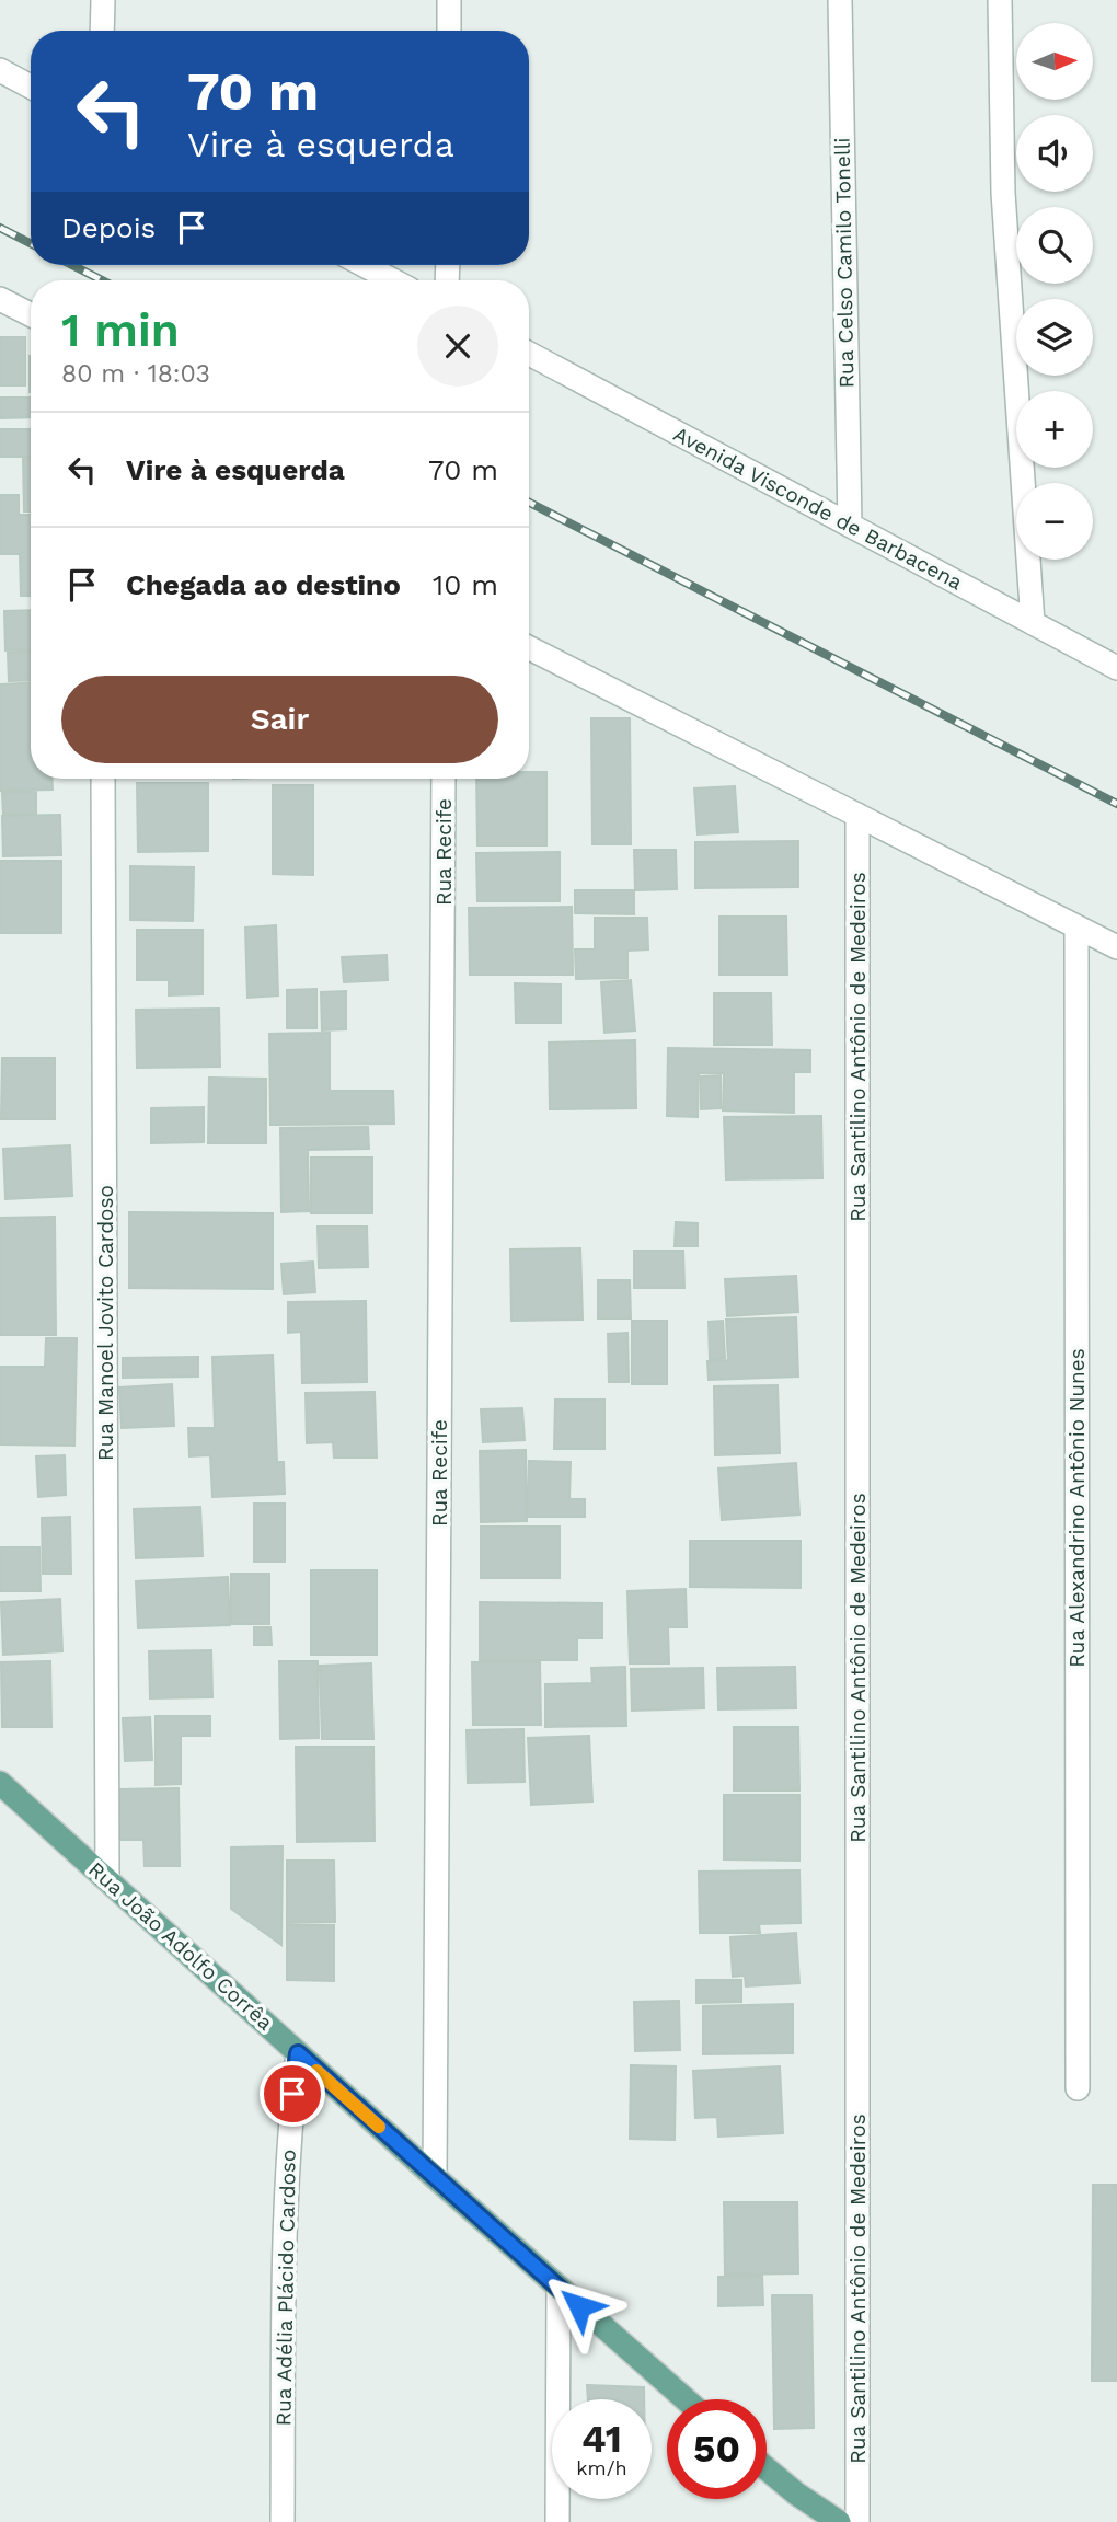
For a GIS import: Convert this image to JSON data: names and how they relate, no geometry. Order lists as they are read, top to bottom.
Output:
{
  "streets": {
    "main road": ["Rua João Adolfo Corrêa"],
    "street": [
      "Rua Celso Camilo Tonelli",
      "Avenida Visconde de Barbacena",
      "Rua Recife",
      "Rua Santilino Antônio de Medeiros",
      "Rua Manoel Jovito Cardoso",
      "Rua Alexandrino Antônio Nunes",
      "Rua Adélia Plácido Cardoso"
    ]
  },
  "crossings": [
    ["Rua Celso Camilo Tonelli", "Avenida Visconde de Barbacena"],
    ["Rua Recife", "Rua João Adolfo Corrêa"],
    ["Rua Manoel Jovito Cardoso", "Rua João Adolfo Corrêa"],
    ["Rua João Adolfo Corrêa", "Rua Adélia Plácido Cardoso"]
  ],
  "north": "right",
  "page": {
    "map_buttons": ["+", "−"],
    "turn": ["70 m", "Vire à esquerda"],
    "then": "Depois",
    "heading": ["1 min", "80 m · 18:03"],
    "list": [
      {
        "name": "Vire à esquerda",
        "value": "70 m"
      },
      {
        "name": "Chegada ao destino",
        "value": "10 m"
      }
    ],
    "buttons": "Sair",
    "speed": "41 km/h",
    "limit": "50"
  }
}
